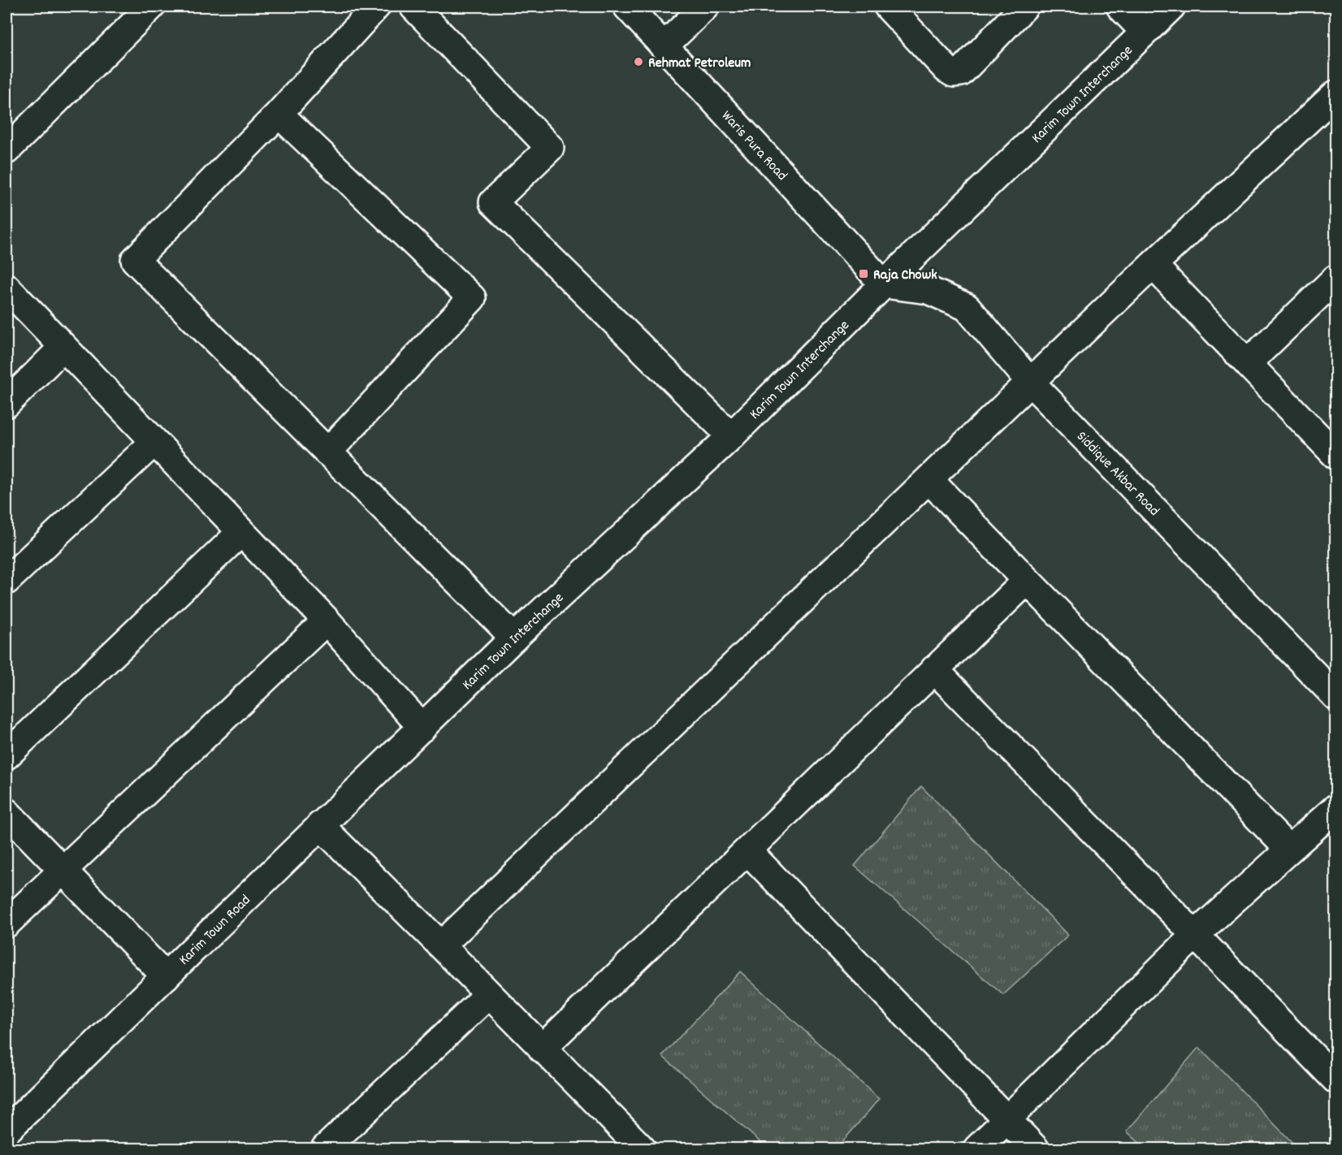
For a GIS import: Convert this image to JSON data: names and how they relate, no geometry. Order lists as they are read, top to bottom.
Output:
{
  "streets": {
    "street": [
      "Karim Town Interchange",
      "Waris Pura Road",
      "Siddique Akbar Road",
      "Karim Town Road"
    ]
  },
  "crossings": [
    ["Karim Town Interchange", "Waris Pura Road"],
    ["Karim Town Interchange", "Siddique Akbar Road"],
    ["Karim Town Interchange", "Karim Town Road"],
    ["Waris Pura Road", "Siddique Akbar Road"]
  ],
  "places": {
    "other": ["Rehmat Petroleum"],
    "transit": ["Raja Chowk"]
  }
}
